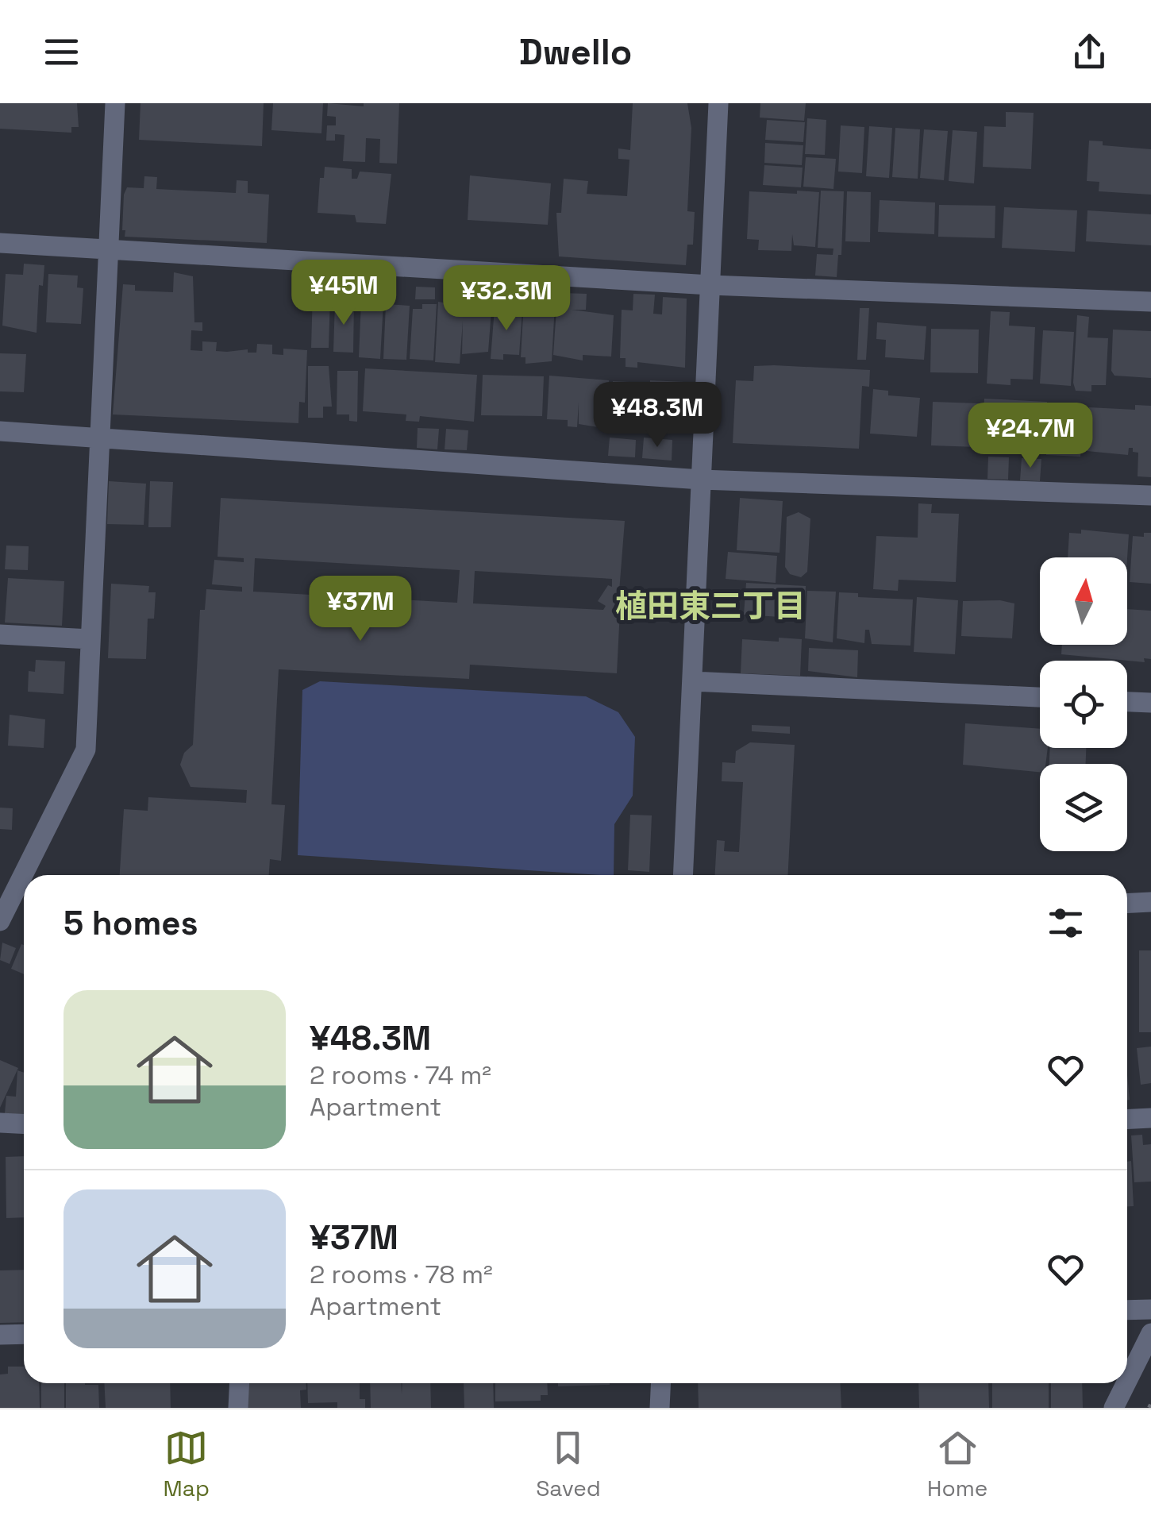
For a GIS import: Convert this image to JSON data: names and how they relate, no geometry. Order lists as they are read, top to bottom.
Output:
{
  "districts": ["植田東三丁目"],
  "north": "top",
  "page": {
    "header": "Dwello",
    "price": [
      "¥45M",
      "¥32.3M",
      "¥48.3M",
      "¥24.7M",
      "¥37M"
    ],
    "heading": "5 homes",
    "list": [
      {
        "name": "¥48.3M",
        "note": "2 rooms · 74 m² · Apartment"
      },
      {
        "name": "¥37M",
        "note": "2 rooms · 78 m² · Apartment"
      }
    ],
    "tabs": ["Map", "Saved", "Home"]
  }
}
